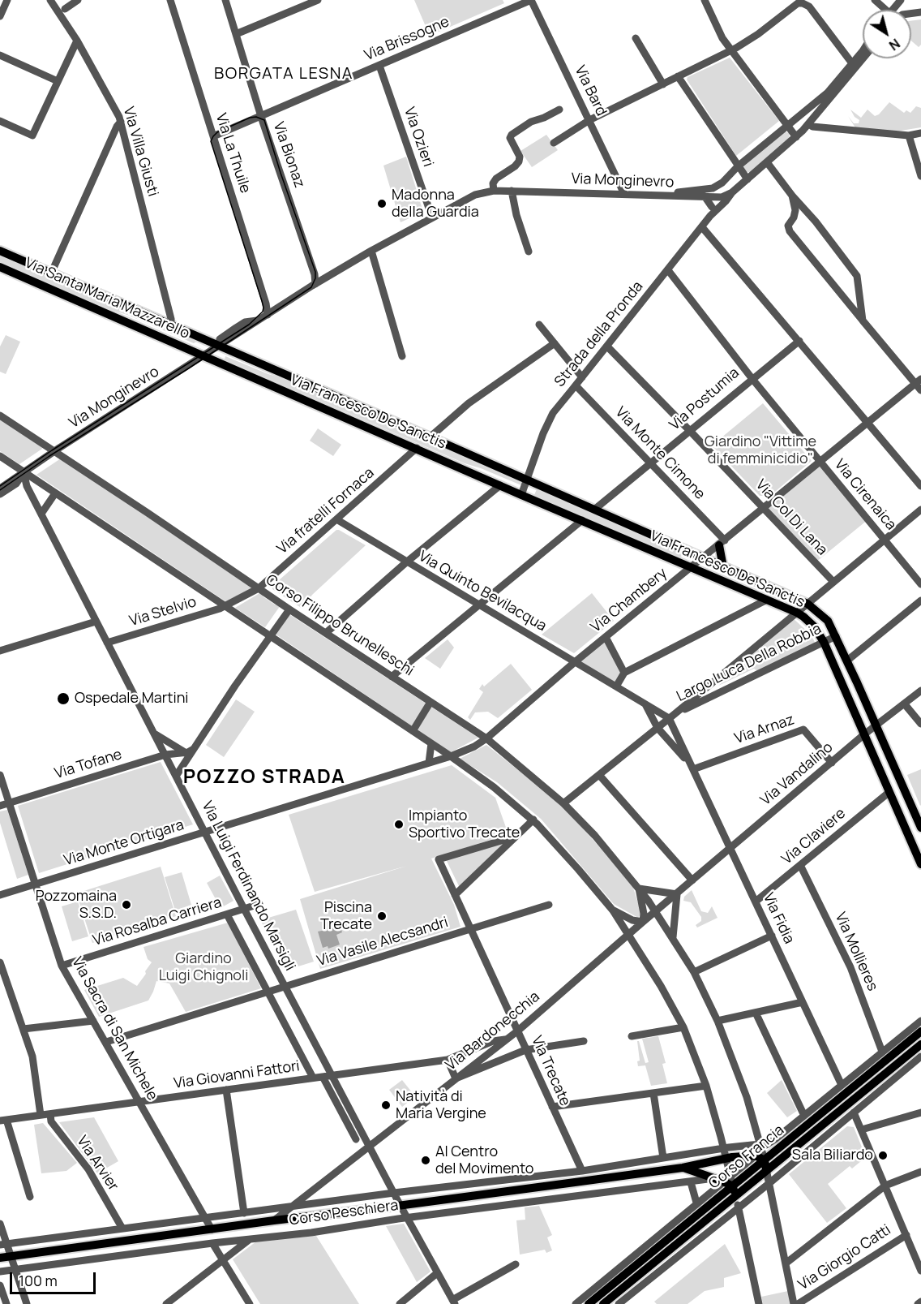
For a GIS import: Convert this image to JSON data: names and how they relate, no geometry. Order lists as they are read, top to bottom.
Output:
{
  "streets": {
    "main road": [
      "Via Santa Maria Mazzarello",
      "Via Francesco De Sanctis",
      "Corso Francia",
      "Corso Peschiera"
    ],
    "street": [
      "Via Brissogne",
      "Via Bard",
      "Via Ozieri",
      "Via Villa Giusti",
      "Via La Thuile",
      "Via Bionaz",
      "Via Monginevro",
      "Strada della Pronda",
      "Via Postumia",
      "Via Monte Cimone",
      "Via Cirenaica",
      "Via fratelli Fornaca",
      "Via Col Di Lana",
      "Via Quinto Bevilacqua",
      "Via Chambery",
      "Via Stelvio",
      "Corso Filippo Brunelleschi",
      "Largo Luca Della Robbia",
      "Via Arnaz",
      "Via Tofane",
      "Via Vandalino",
      "Via Claviere",
      "Via Monte Ortigara",
      "Via Luigi Ferdinando Marsigli",
      "Via Fidia",
      "Via Rosalba Carriera",
      "Via Vasile Alecsandri",
      "Via Mollieres",
      "Via Sacra di San Michele",
      "Via Bardonecchia",
      "Via Trecate",
      "Via Giovanni Fattori",
      "Via Arvier",
      "Via Giorgio Catti"
    ]
  },
  "crossings": [
    ["Via Brissogne", "Via Bard"],
    ["Via Brissogne", "Via Ozieri"],
    ["Via Brissogne", "Via La Thuile"],
    ["Via Brissogne", "Via Bionaz"],
    ["Via Bard", "Via Monginevro"],
    ["Via Ozieri", "Via Monginevro"],
    ["Via Villa Giusti", "Via Santa Maria Mazzarello"],
    ["Via La Thuile", "Via Monginevro"],
    ["Via Bionaz", "Via Monginevro"],
    ["Via Monginevro", "Via Santa Maria Mazzarello"],
    ["Via Monginevro", "Strada della Pronda"],
    ["Via Monginevro", "Via Francesco De Sanctis"],
    ["Via Monginevro", "Corso Filippo Brunelleschi"],
    ["Via Monginevro", "Via Luigi Ferdinando Marsigli"],
    ["Via Santa Maria Mazzarello", "Via Francesco De Sanctis"],
    ["Strada della Pronda", "Via Postumia"],
    ["Strada della Pronda", "Via Francesco De Sanctis"],
    ["Strada della Pronda", "Via Monte Cimone"],
    ["Strada della Pronda", "Via Col Di Lana"],
    ["Via Postumia", "Via Francesco De Sanctis"],
    ["Via Postumia", "Via Monte Cimone"],
    ["Via Postumia", "Via Cirenaica"],
    ["Via Postumia", "Via Col Di Lana"],
    ["Via Francesco De Sanctis", "Via fratelli Fornaca"],
    ["Via Francesco De Sanctis", "Via Chambery"],
    ["Via Francesco De Sanctis", "Largo Luca Della Robbia"],
    ["Via Francesco De Sanctis", "Via Vandalino"],
    ["Via Francesco De Sanctis", "Via Claviere"],
    ["Via Monte Cimone", "Via Chambery"],
    ["Via Cirenaica", "Via Chambery"],
    ["Via Cirenaica", "Largo Luca Della Robbia"],
    ["Via fratelli Fornaca", "Via Quinto Bevilacqua"],
    ["Via fratelli Fornaca", "Via Stelvio"],
    ["Via fratelli Fornaca", "Corso Filippo Brunelleschi"],
    ["Via Col Di Lana", "Via Chambery"],
    ["Via Col Di Lana", "Largo Luca Della Robbia"],
    ["Via Quinto Bevilacqua", "Via Chambery"],
    ["Via Quinto Bevilacqua", "Largo Luca Della Robbia"],
    ["Via Quinto Bevilacqua", "Via Fidia"],
    ["Via Chambery", "Corso Filippo Brunelleschi"],
    ["Via Chambery", "Via Monte Ortigara"],
    ["Via Stelvio", "Via Luigi Ferdinando Marsigli"],
    ["Corso Filippo Brunelleschi", "Via Vandalino"],
    ["Corso Filippo Brunelleschi", "Via Bardonecchia"],
    ["Corso Filippo Brunelleschi", "Corso Francia"],
    ["Corso Filippo Brunelleschi", "Corso Peschiera"],
    ["Largo Luca Della Robbia", "Via Fidia"],
    ["Via Arnaz", "Via Vandalino"],
    ["Via Arnaz", "Via Fidia"],
    ["Via Tofane", "Via Luigi Ferdinando Marsigli"],
    ["Via Tofane", "Via Sacra di San Michele"],
    ["Via Vandalino", "Via Fidia"],
    ["Via Vandalino", "Via Bardonecchia"],
    ["Via Claviere", "Via Fidia"],
    ["Via Claviere", "Via Mollieres"],
    ["Via Monte Ortigara", "Via Luigi Ferdinando Marsigli"],
    ["Via Monte Ortigara", "Via Sacra di San Michele"],
    ["Via Luigi Ferdinando Marsigli", "Via Rosalba Carriera"],
    ["Via Luigi Ferdinando Marsigli", "Via Vasile Alecsandri"],
    ["Via Luigi Ferdinando Marsigli", "Via Bardonecchia"],
    ["Via Luigi Ferdinando Marsigli", "Via Giovanni Fattori"],
    ["Via Luigi Ferdinando Marsigli", "Corso Peschiera"],
    ["Via Fidia", "Corso Francia"],
    ["Via Rosalba Carriera", "Via Sacra di San Michele"],
    ["Via Vasile Alecsandri", "Via Sacra di San Michele"],
    ["Via Vasile Alecsandri", "Via Trecate"],
    ["Via Mollieres", "Corso Francia"],
    ["Via Sacra di San Michele", "Via Giovanni Fattori"],
    ["Via Sacra di San Michele", "Corso Peschiera"],
    ["Via Bardonecchia", "Via Trecate"],
    ["Via Bardonecchia", "Via Giovanni Fattori"],
    ["Via Bardonecchia", "Corso Peschiera"],
    ["Via Trecate", "Corso Peschiera"],
    ["Via Giovanni Fattori", "Via Arvier"],
    ["Corso Francia", "Corso Peschiera"],
    ["Via Arvier", "Corso Peschiera"]
  ],
  "districts": ["BORGATA LESNA", "POZZO STRADA"],
  "parks": ["Giardino \"Vittime di femminicidio\"", "Giardino Luigi Chignoli"],
  "places": [
    "Madonna della Guardia",
    "Ospedale Martini",
    "Impianto Sportivo Trecate",
    "Pozzomaina S.S.D.",
    "Piscina Trecate",
    "Natività di Maria Vergine",
    "Sala Biliardo",
    "Al Centro del Movimento"
  ],
  "scale_bar": "100 m",
  "north": "bottom right"
}
